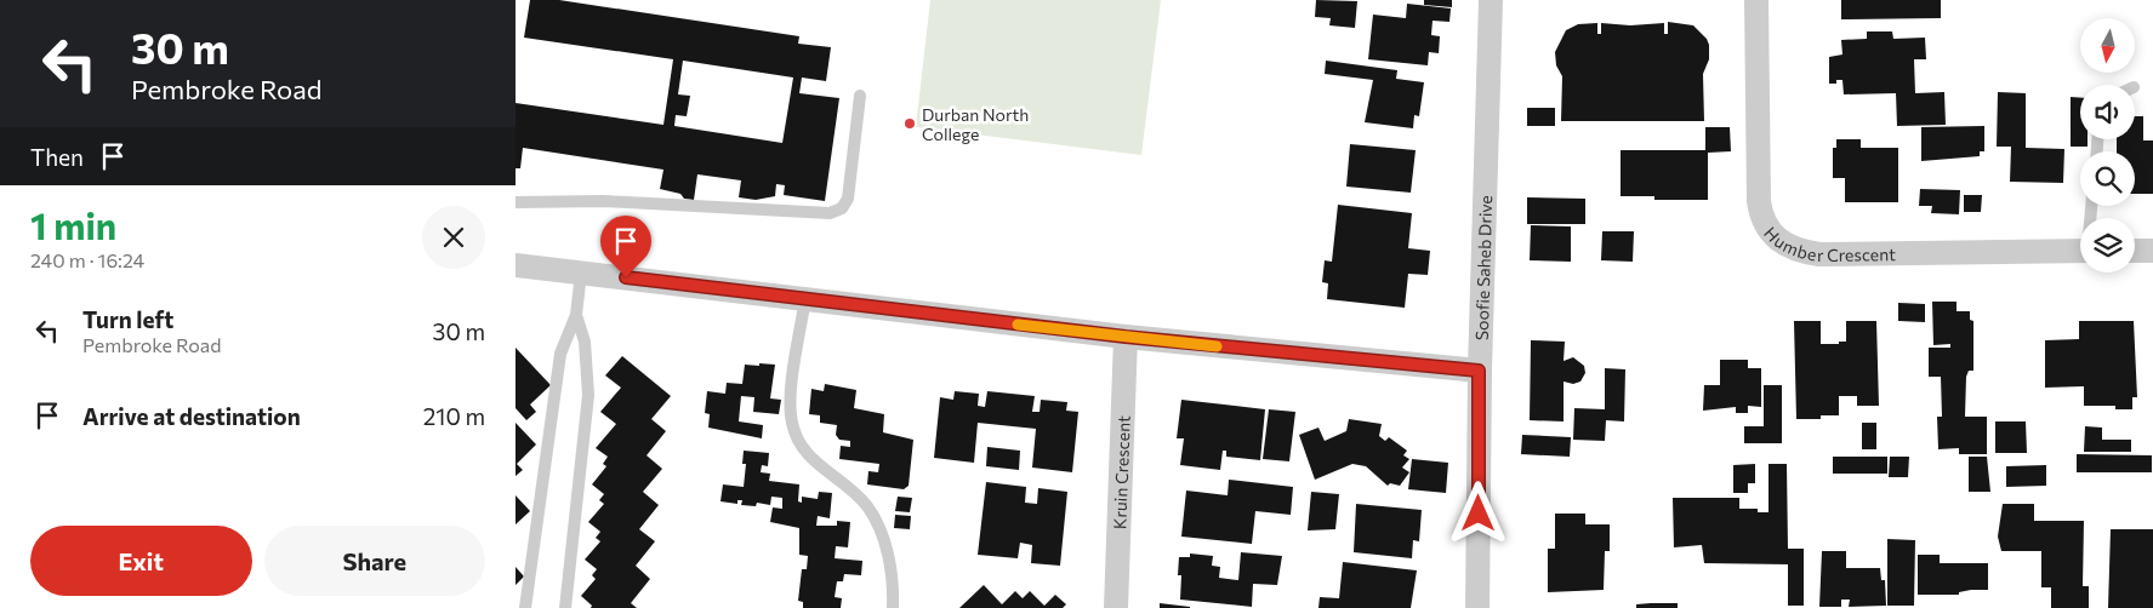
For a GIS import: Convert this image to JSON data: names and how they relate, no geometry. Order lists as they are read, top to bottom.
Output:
{
  "streets": {
    "street": ["Humber Crescent", "Soofie Saheb Drive", "Kruin Crescent"]
  },
  "places": ["Durban North College"],
  "north": "bottom",
  "page": {
    "turn": ["30 m", "Pembroke Road"],
    "then": "Then",
    "heading": ["1 min", "240 m · 16:24"],
    "list": [
      {
        "name": "Turn left",
        "note": "Pembroke Road",
        "value": "30 m"
      },
      {
        "name": "Arrive at destination",
        "value": "210 m"
      }
    ],
    "buttons": ["Exit", "Share"]
  }
}
